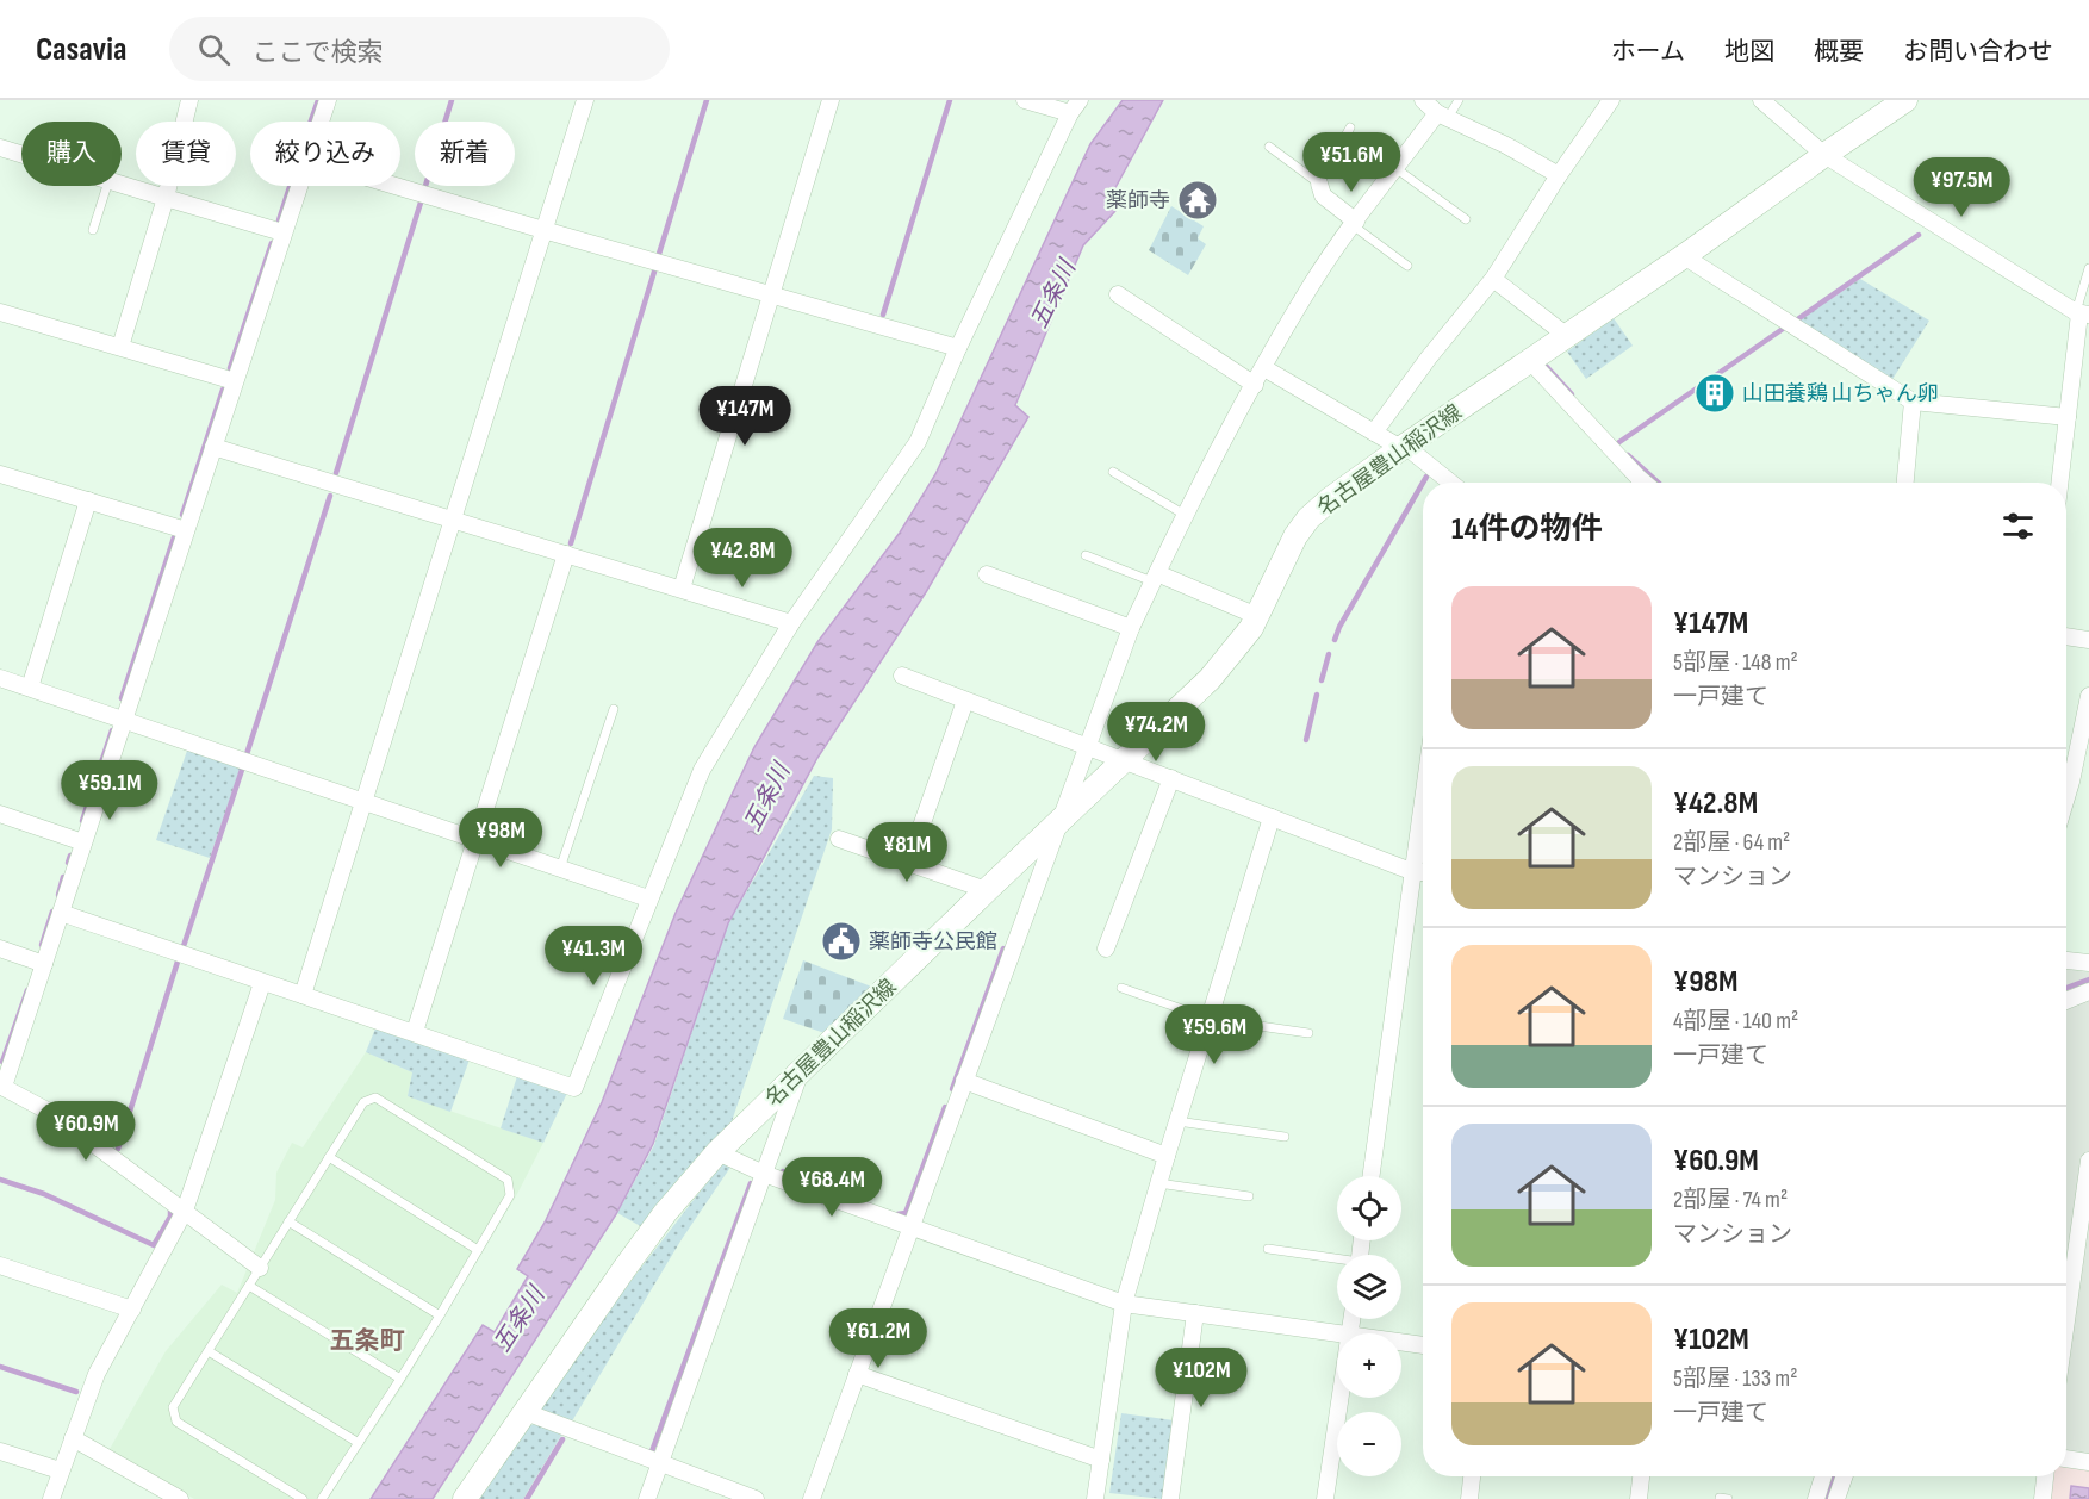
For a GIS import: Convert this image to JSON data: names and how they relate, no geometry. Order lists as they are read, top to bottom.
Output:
{
  "streets": {
    "main road": ["名古屋豊山稲沢線"]
  },
  "districts": ["五条町"],
  "water": ["五条川"],
  "places": {
    "temple": ["薬師寺"],
    "building": ["山田養鶏 山ちゃん卵"],
    "public building": ["薬師寺公民館"]
  },
  "page": {
    "header": "Casavia",
    "search": "ここで検索",
    "nav": [
      "ホーム",
      "地図",
      "概要",
      "お問い合わせ"
    ],
    "chip": [
      "購入",
      "賃貸",
      "絞り込み",
      "新着"
    ],
    "price": [
      "¥51.6M",
      "¥97.5M",
      "¥147M",
      "¥42.8M",
      "¥74.2M",
      "¥59.1M",
      "¥98M",
      "¥81M",
      "¥41.3M",
      "¥59.6M",
      "¥60.9M",
      "¥68.4M",
      "¥61.2M",
      "¥102M"
    ],
    "heading": "14件の物件",
    "list": [
      {
        "name": "¥147M",
        "note": "5部屋 · 148 m² · 一戸建て"
      },
      {
        "name": "¥42.8M",
        "note": "2部屋 · 64 m² · マンション"
      },
      {
        "name": "¥98M",
        "note": "4部屋 · 140 m² · 一戸建て"
      },
      {
        "name": "¥60.9M",
        "note": "2部屋 · 74 m² · マンション"
      },
      {
        "name": "¥102M",
        "note": "5部屋 · 133 m² · 一戸建て"
      }
    ],
    "map_buttons": ["+", "−"]
  }
}
